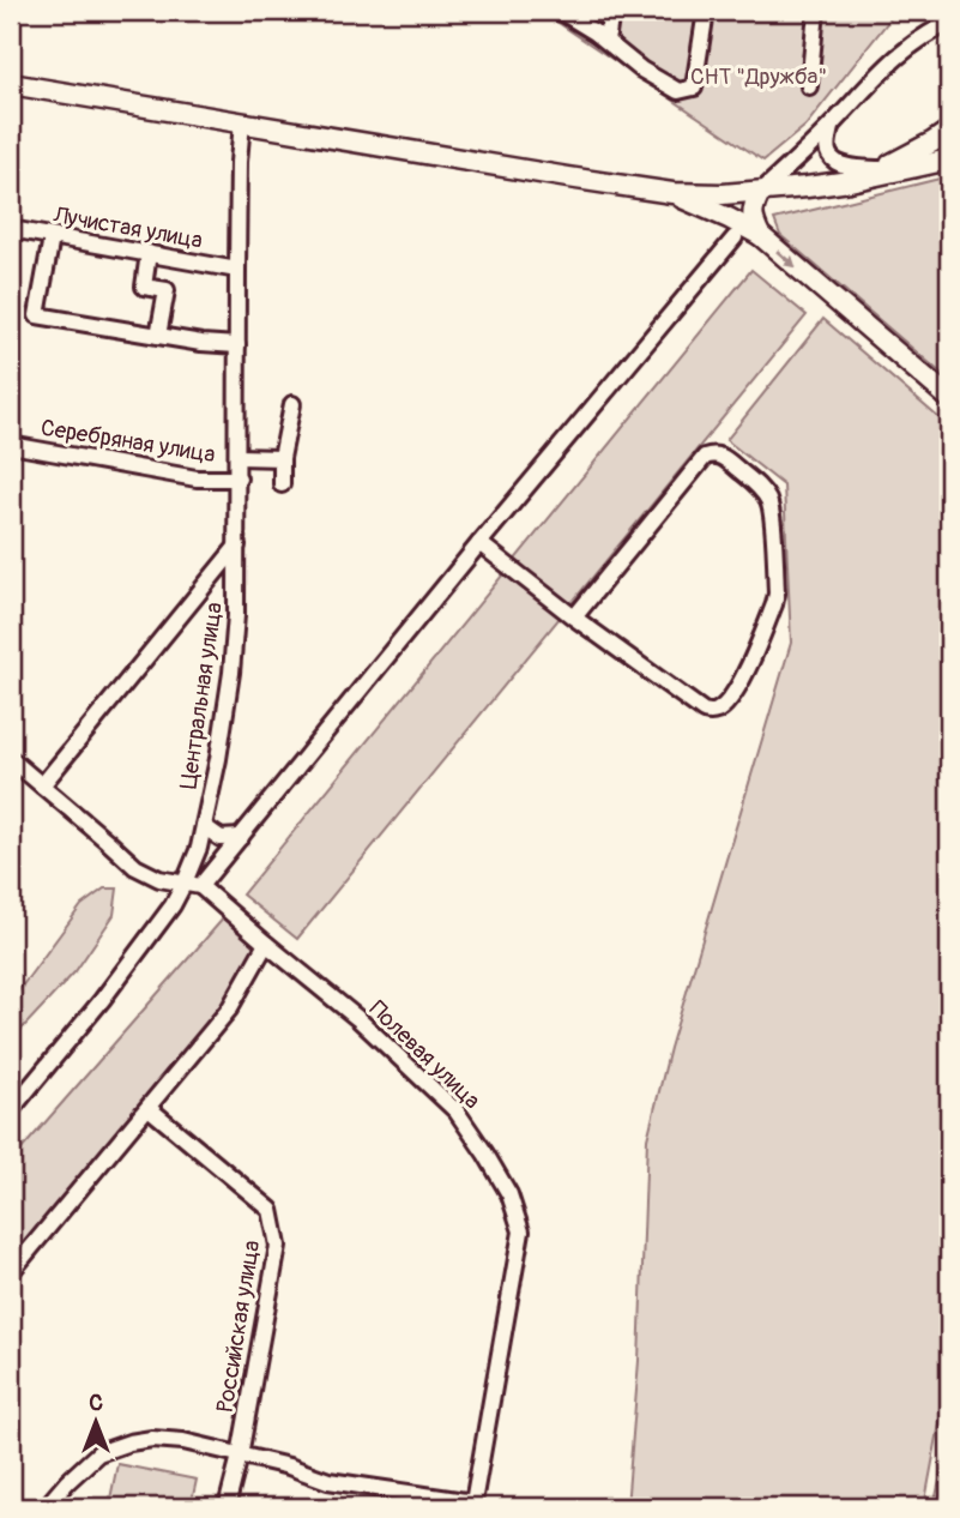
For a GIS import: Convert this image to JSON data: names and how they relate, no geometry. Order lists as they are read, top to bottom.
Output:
{
  "streets": {
    "street": [
      "Лучистая улица",
      "Серебряная улица",
      "Центральная улица",
      "Полевая улица",
      "Российская улица"
    ]
  },
  "crossings": [
    ["Лучистая улица", "Центральная улица"],
    ["Серебряная улица", "Центральная улица"],
    ["Центральная улица", "Полевая улица"]
  ],
  "parks": ["СНТ \"Дружба\""],
  "north": "top"
}
